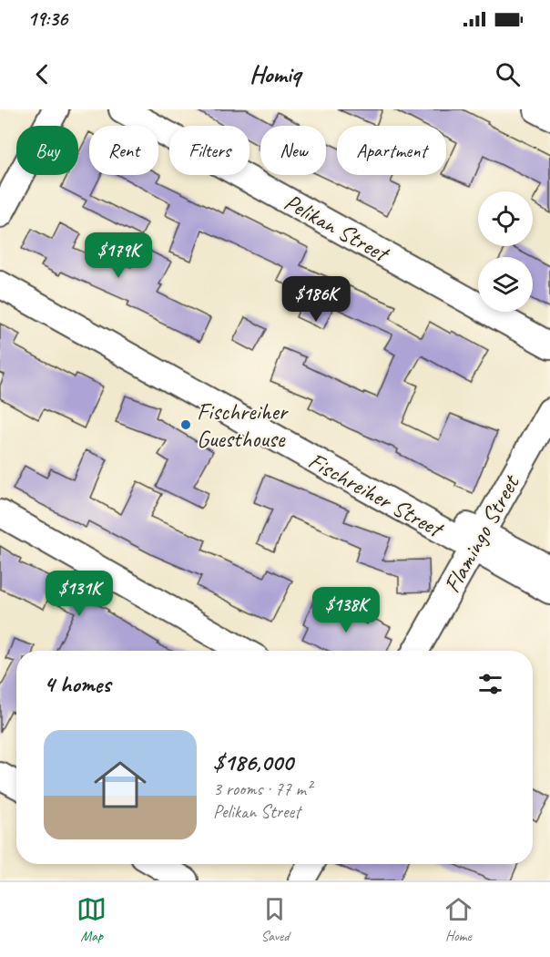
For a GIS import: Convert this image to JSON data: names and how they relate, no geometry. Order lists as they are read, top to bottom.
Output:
{
  "streets": {
    "street": ["Pelikan Street", "Fischreiher Street", "Flamingo Street"]
  },
  "crossings": [
    ["Fischreiher Street", "Flamingo Street"]
  ],
  "places": ["Fischreiher Guesthouse"],
  "page": {
    "status": "19:36",
    "header": "Homiq",
    "chip": [
      "Buy",
      "Rent",
      "Filters",
      "New",
      "Apartment"
    ],
    "price": [
      "$179K",
      "$186K",
      "$131K",
      "$138K"
    ],
    "heading": "4 homes",
    "list": [
      {
        "name": "$186,000",
        "note": "3 rooms · 77 m² · Pelikan Street"
      }
    ],
    "tabs": ["Map", "Saved", "Home"]
  }
}
